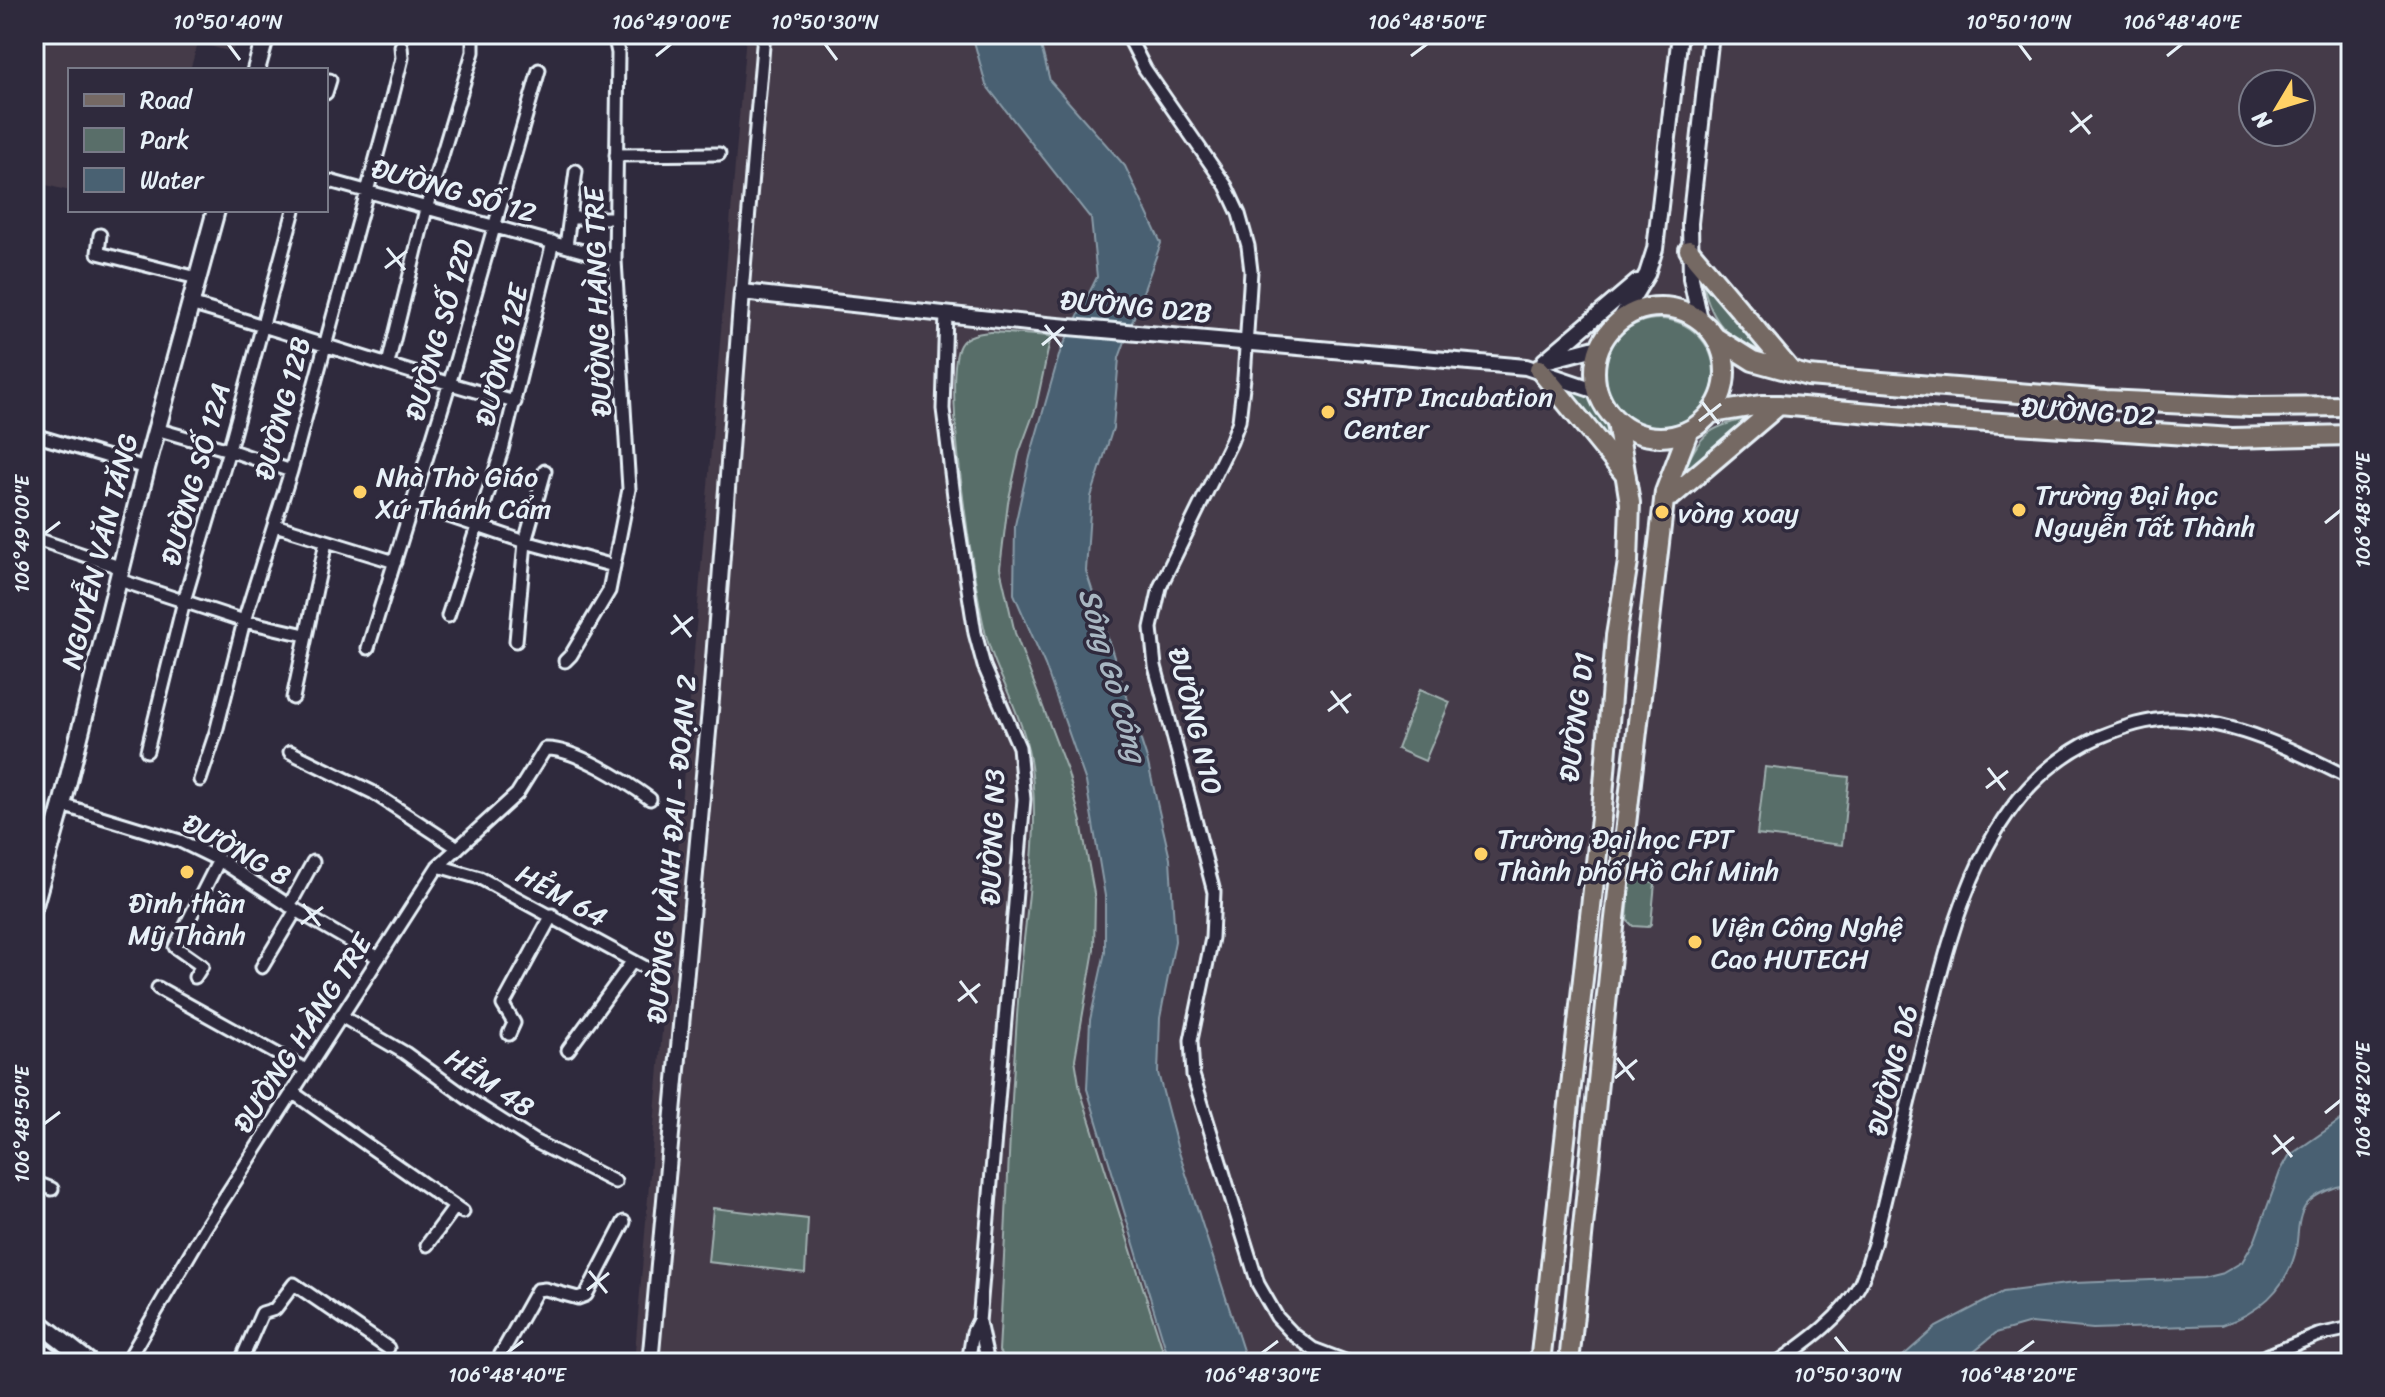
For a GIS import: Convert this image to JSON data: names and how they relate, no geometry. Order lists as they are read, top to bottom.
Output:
{
  "streets": {
    "main road": ["ĐƯỜNG D2", "NGUYỄN VĂN TĂNG", "ĐƯỜNG D1"],
    "street": [
      "ĐƯỜNG SỐ 12",
      "ĐƯỜNG HÀNG TRE",
      "ĐƯỜNG D2B",
      "ĐƯỜNG SỐ 12D",
      "ĐƯỜNG 12E",
      "ĐƯỜNG 12B",
      "ĐƯỜNG SỐ 12A",
      "ĐƯỜNG N10",
      "ĐƯỜNG N3",
      "ĐƯỜNG 8",
      "ĐƯỜNG VÀNH ĐAI - ĐOẠN 2",
      "HẺM 64",
      "ĐƯỜNG D6",
      "HẺM 48"
    ]
  },
  "crossings": [
    ["ĐƯỜNG SỐ 12", "ĐƯỜNG HÀNG TRE"],
    ["ĐƯỜNG SỐ 12", "ĐƯỜNG SỐ 12D"],
    ["ĐƯỜNG SỐ 12", "ĐƯỜNG 12E"],
    ["ĐƯỜNG SỐ 12", "ĐƯỜNG 12B"],
    ["ĐƯỜNG HÀNG TRE", "ĐƯỜNG 8"],
    ["ĐƯỜNG HÀNG TRE", "HẺM 64"],
    ["ĐƯỜNG HÀNG TRE", "HẺM 48"],
    ["ĐƯỜNG D2B", "ĐƯỜNG D2"],
    ["ĐƯỜNG D2B", "ĐƯỜNG D1"],
    ["ĐƯỜNG D2B", "ĐƯỜNG N10"],
    ["ĐƯỜNG D2B", "ĐƯỜNG N3"],
    ["ĐƯỜNG D2B", "ĐƯỜNG VÀNH ĐAI - ĐOẠN 2"],
    ["ĐƯỜNG D2", "ĐƯỜNG D1"],
    ["NGUYỄN VĂN TĂNG", "ĐƯỜNG 8"]
  ],
  "water": ["Sông Gò Công"],
  "places": [
    "SHTP Incubation Center",
    "Nhà Thờ Giáo Xứ Thánh Cẩm",
    "Trường Đại học Nguyễn Tất Thành",
    "vòng xoay",
    "Trường Đại học FPT Thành phố Hồ Chí Minh",
    "Đình thần Mỹ Thành",
    "Viện Công Nghệ Cao HUTECH"
  ],
  "legend": ["Road", "Park", "Water"],
  "north": "bottom left",
  "coordinates": [
    "10°50'40\"N",
    "106°49'00\"E",
    "10°50'30\"N",
    "106°48'50\"E",
    "10°50'10\"N",
    "106°48'40\"E",
    "106°48'30\"E",
    "106°48'20\"E"
  ]
}
